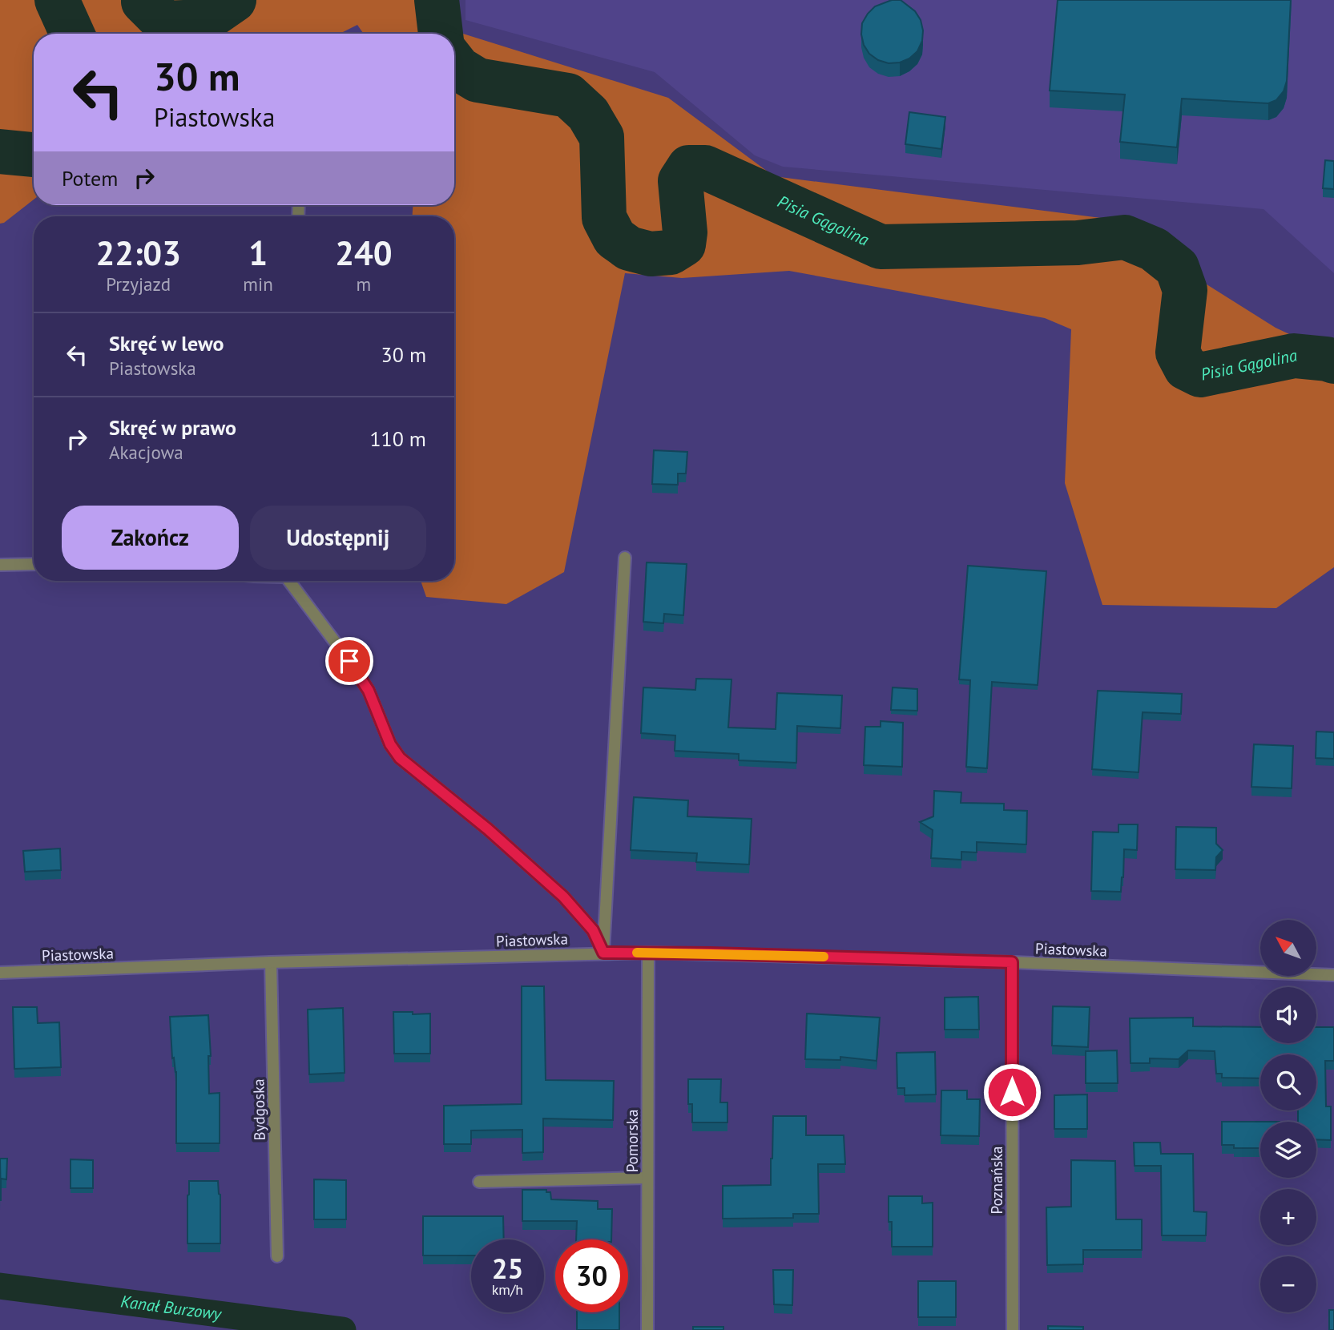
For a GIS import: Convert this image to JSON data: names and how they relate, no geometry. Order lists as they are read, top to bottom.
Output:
{
  "streets": {
    "street": [
      "Piastowska",
      "Bydgoska",
      "Pomorska",
      "Poznańska"
    ]
  },
  "crossings": [
    ["Piastowska", "Bydgoska"],
    ["Piastowska", "Pomorska"],
    ["Piastowska", "Poznańska"]
  ],
  "water": ["Pisia Gągolina", "Kanał Burzowy"],
  "north": "top left",
  "page": {
    "turn": ["30 m", "Piastowska"],
    "then": "Potem",
    "eta": [
      "22:03",
      "Przyjazd",
      "1",
      "min",
      "240",
      "m"
    ],
    "list": [
      {
        "name": "Skręć w lewo",
        "note": "Piastowska",
        "value": "30 m"
      },
      {
        "name": "Skręć w prawo",
        "note": "Akacjowa",
        "value": "110 m"
      }
    ],
    "buttons": ["Zakończ", "Udostępnij"],
    "map_buttons": ["+", "−"],
    "speed": "25 km/h",
    "limit": "30"
  }
}
